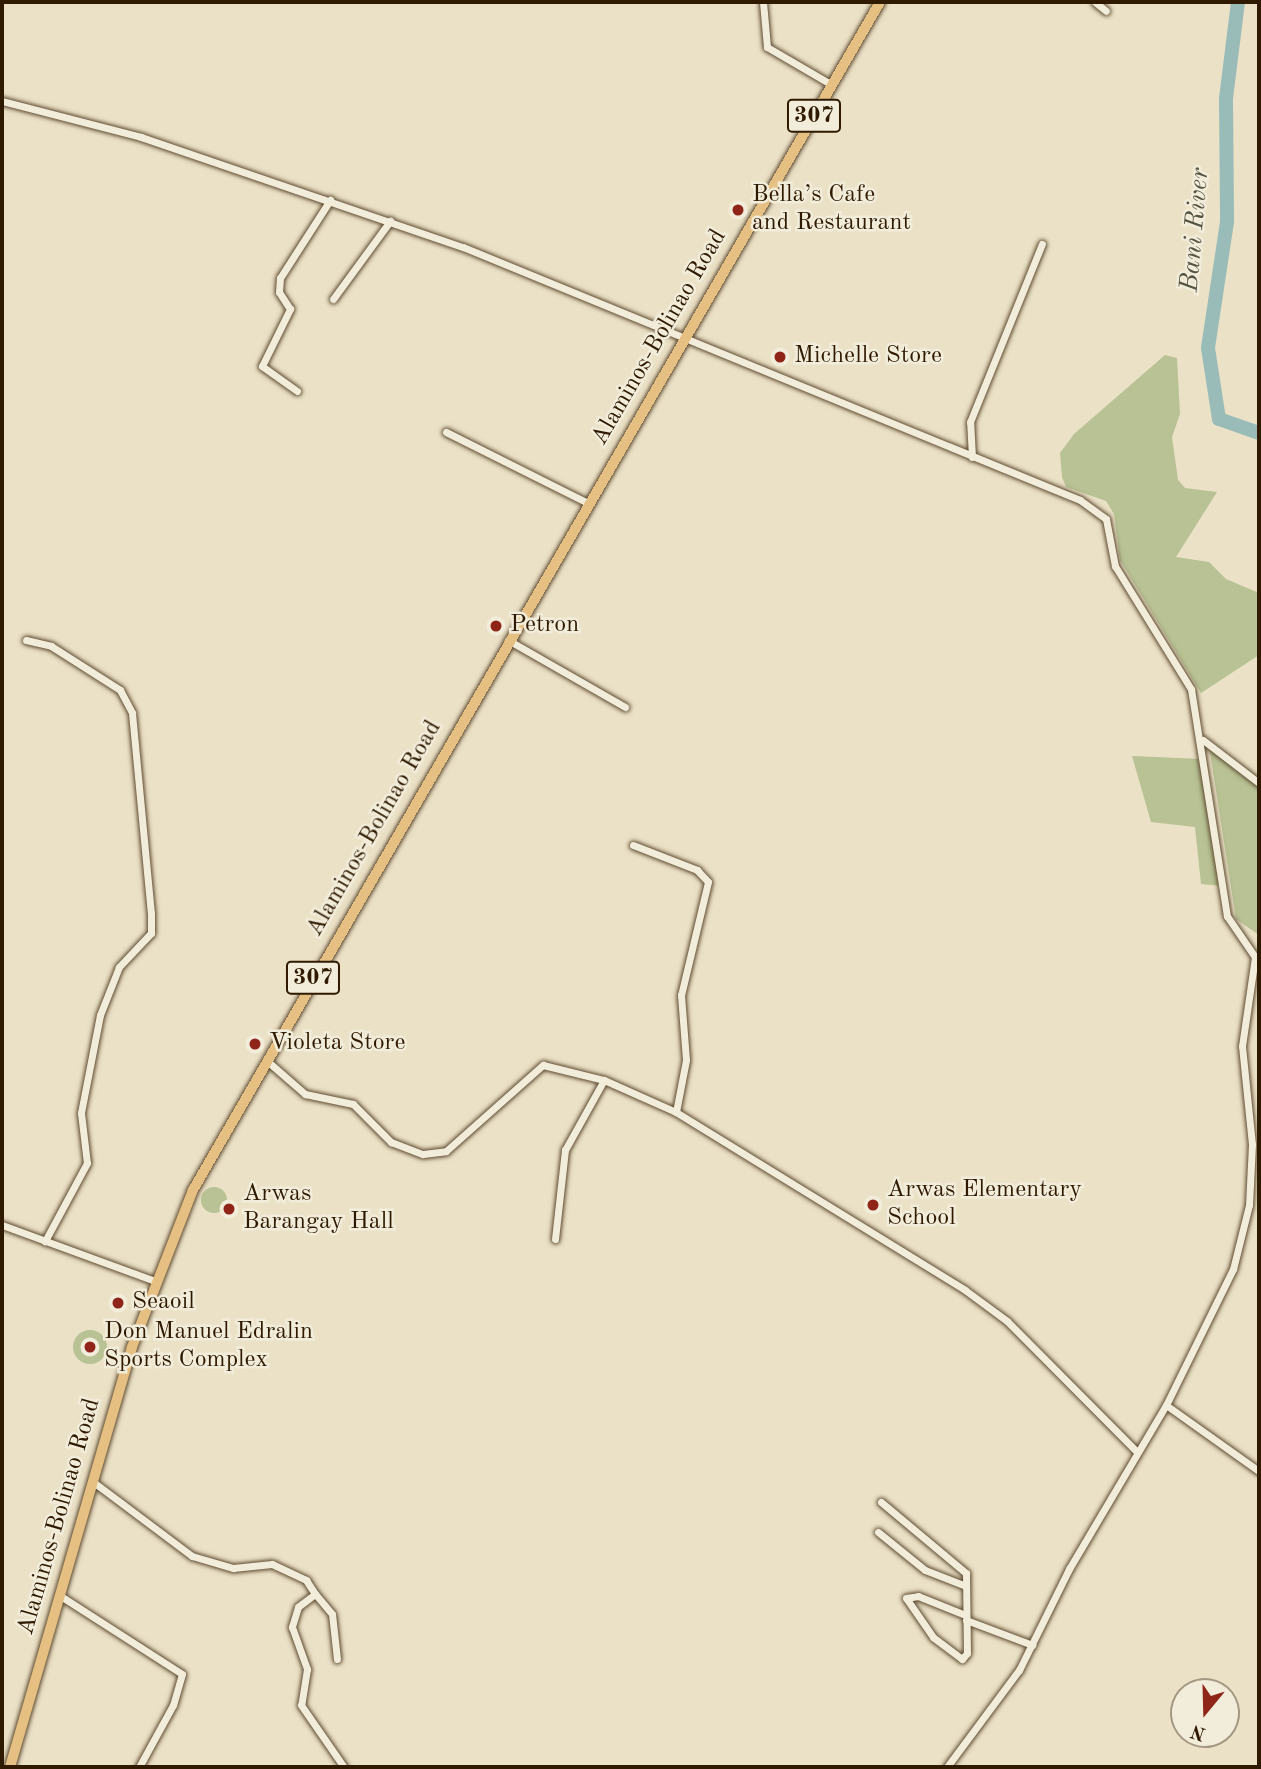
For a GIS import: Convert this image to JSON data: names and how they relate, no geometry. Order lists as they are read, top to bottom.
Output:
{
  "streets": {
    "main road": ["307", "Alaminos-Bolinao Road"]
  },
  "water": ["Bani River"],
  "places": [
    "Bella’s Cafe and Restaurant",
    "Michelle Store",
    "Petron",
    "Violeta Store",
    "Arwas Elementary School",
    "Arwas Barangay Hall",
    "Seaoil",
    "Don Manuel Edralin Sports Complex"
  ],
  "north": "bottom"
}
